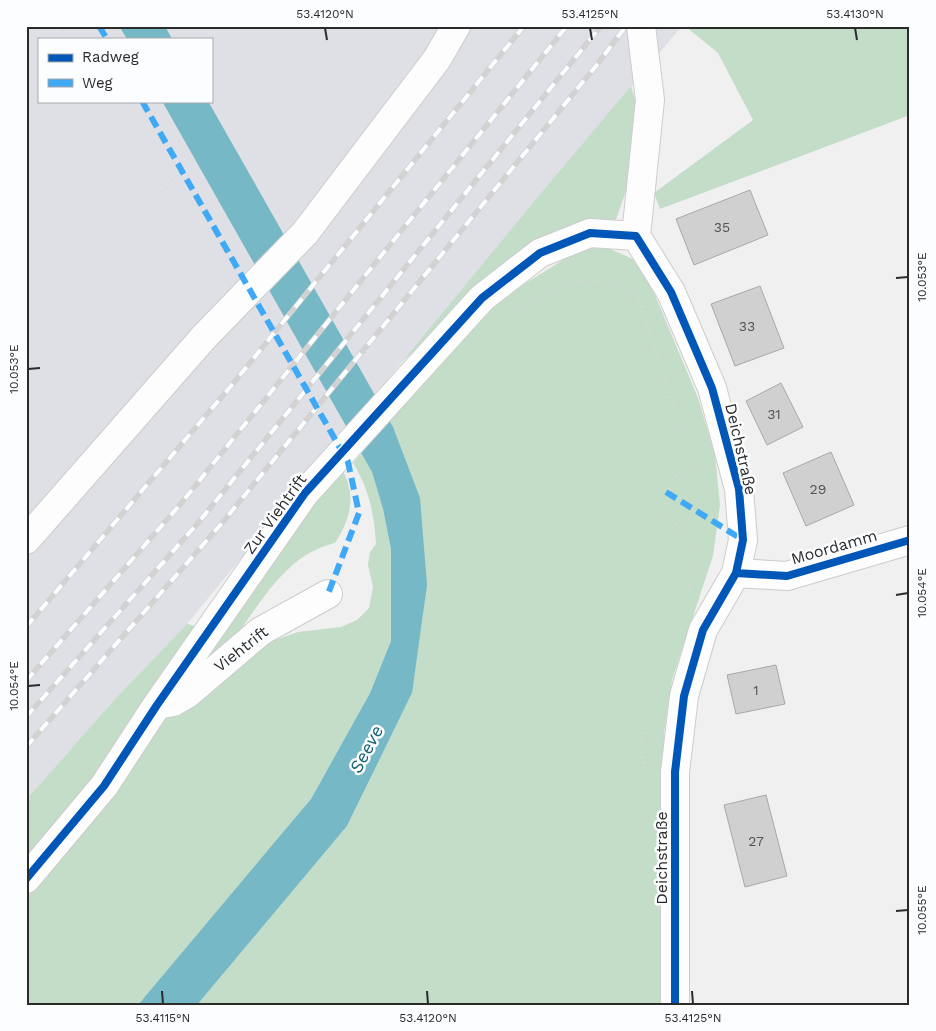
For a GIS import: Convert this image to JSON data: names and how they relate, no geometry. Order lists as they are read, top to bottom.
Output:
{
  "streets": {
    "street": [
      "Deichstraße",
      "Zur Viehtrift",
      "Moordamm",
      "Viehtrift"
    ]
  },
  "crossings": [
    ["Deichstraße", "Zur Viehtrift"],
    ["Deichstraße", "Moordamm"],
    ["Zur Viehtrift", "Viehtrift"]
  ],
  "water": ["Seeve"],
  "house_numbers": [
    "35",
    "33",
    "31",
    "29",
    "1",
    "27"
  ],
  "legend": ["Radweg", "Weg"],
  "coordinates": [
    "53.4120°N",
    "53.4125°N",
    "53.4130°N",
    "10.053°E",
    "10.054°E",
    "10.055°E",
    "53.4115°N"
  ]
}
